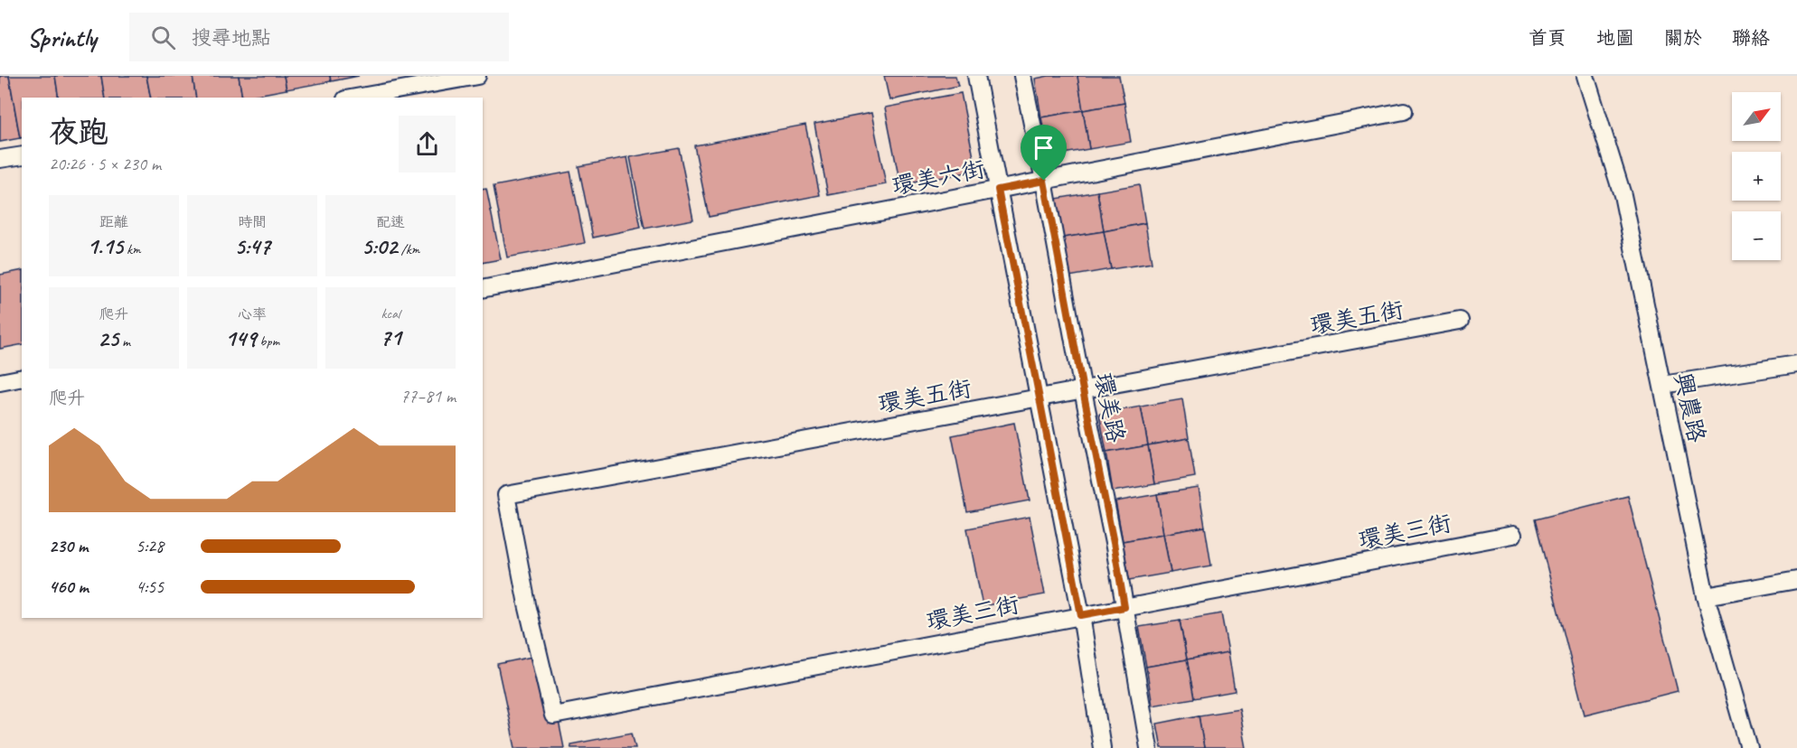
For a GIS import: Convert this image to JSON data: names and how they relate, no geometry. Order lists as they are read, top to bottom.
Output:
{
  "streets": {
    "lane": [
      "環美六街",
      "環美五街",
      "環美路",
      "興農路",
      "環美三街"
    ]
  },
  "crossings": [
    ["環美六街", "環美路"],
    ["環美五街", "環美路"],
    ["環美五街", "環美三街"],
    ["環美路", "環美三街"]
  ],
  "north": "top right",
  "page": {
    "header": "Sprintly",
    "search": "搜尋地點",
    "nav": [
      "首頁",
      "地圖",
      "關於",
      "聯絡"
    ],
    "map_buttons": ["+", "−"],
    "heading": ["夜跑", "20:26 · 5 × 230 m"],
    "stats": [
      ["距離", "1.15 km"],
      ["時間", "5:47"],
      ["配速", "5:02 /km"],
      ["爬升", "25 m"],
      ["心率", "149 bpm"],
      ["kcal", "71"]
    ],
    "chart": ["爬升", "77–81 m"],
    "list": [
      {
        "name": "230 m",
        "note": "5:28"
      },
      {
        "name": "460 m",
        "note": "4:55"
      }
    ]
  }
}
